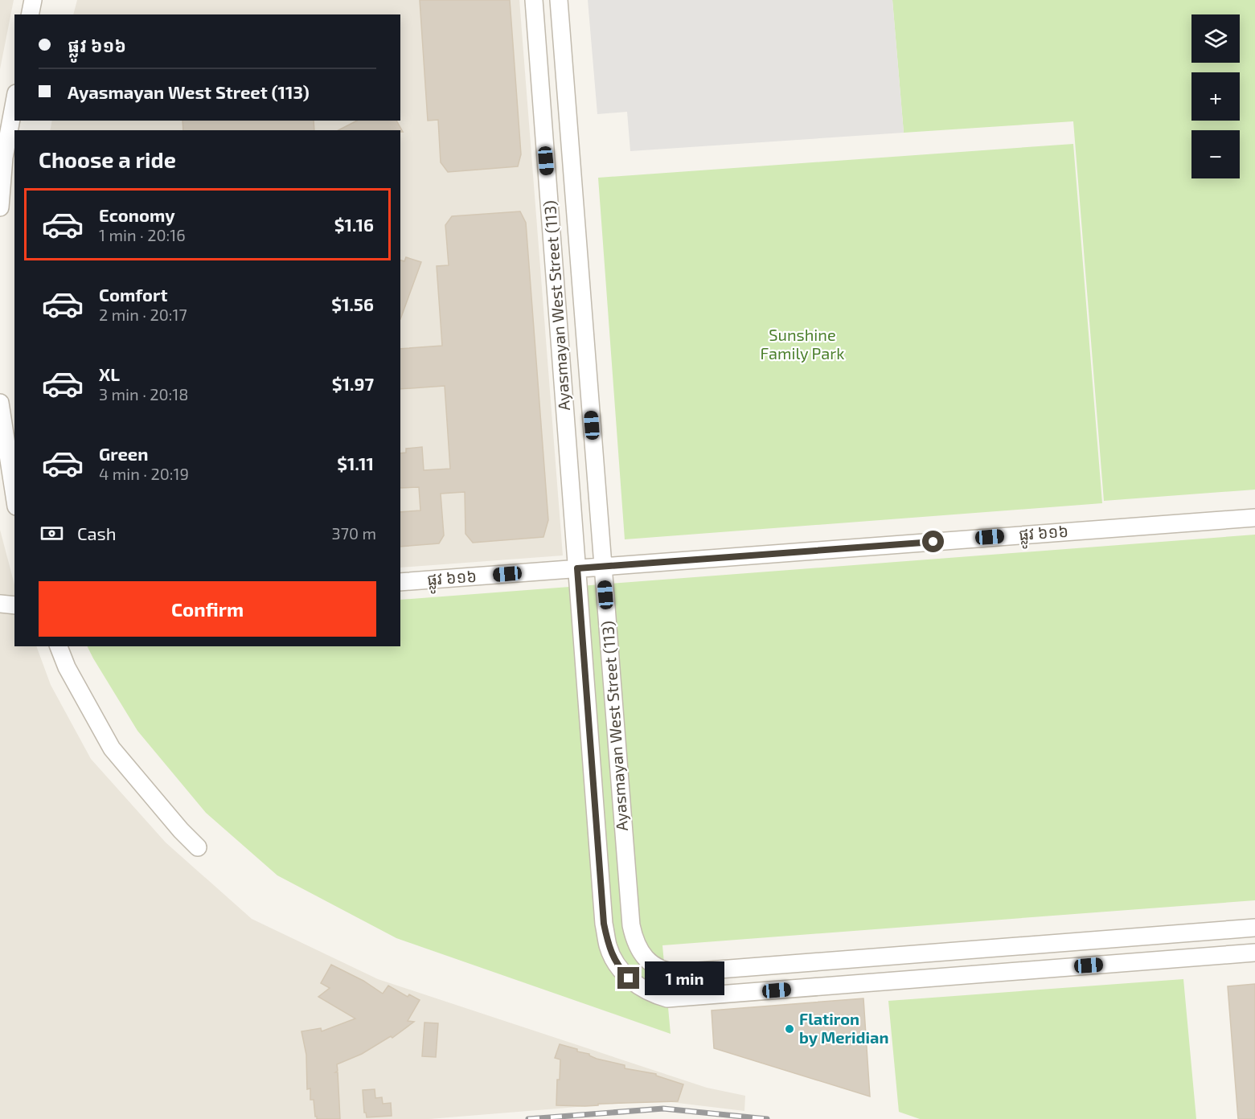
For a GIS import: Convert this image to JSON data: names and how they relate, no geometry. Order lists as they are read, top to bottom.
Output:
{
  "streets": {
    "street": ["Ayasmayan West Street (113)", "ផ្លូវ ៦១៦"]
  },
  "crossings": [
    ["Ayasmayan West Street (113)", "ផ្លូវ ៦១៦"]
  ],
  "parks": ["Sunshine Family Park"],
  "places": ["Flatiron by Meridian"],
  "page": {
    "map_buttons": ["+", "−"],
    "banner": ["ផ្លូវ ៦១៦", "Ayasmayan West Street (113)"],
    "heading": "Choose a ride",
    "list": [
      {
        "name": "Economy",
        "note": "1 min · 20:16",
        "value": "$1.16"
      },
      {
        "name": "Comfort",
        "note": "2 min · 20:17",
        "value": "$1.56"
      },
      {
        "name": "XL",
        "note": "3 min · 20:18",
        "value": "$1.97"
      },
      {
        "name": "Green",
        "note": "4 min · 20:19",
        "value": "$1.11"
      }
    ],
    "pay": ["Cash", "370 m"],
    "buttons": "Confirm",
    "bubble": "1 min"
  }
}
